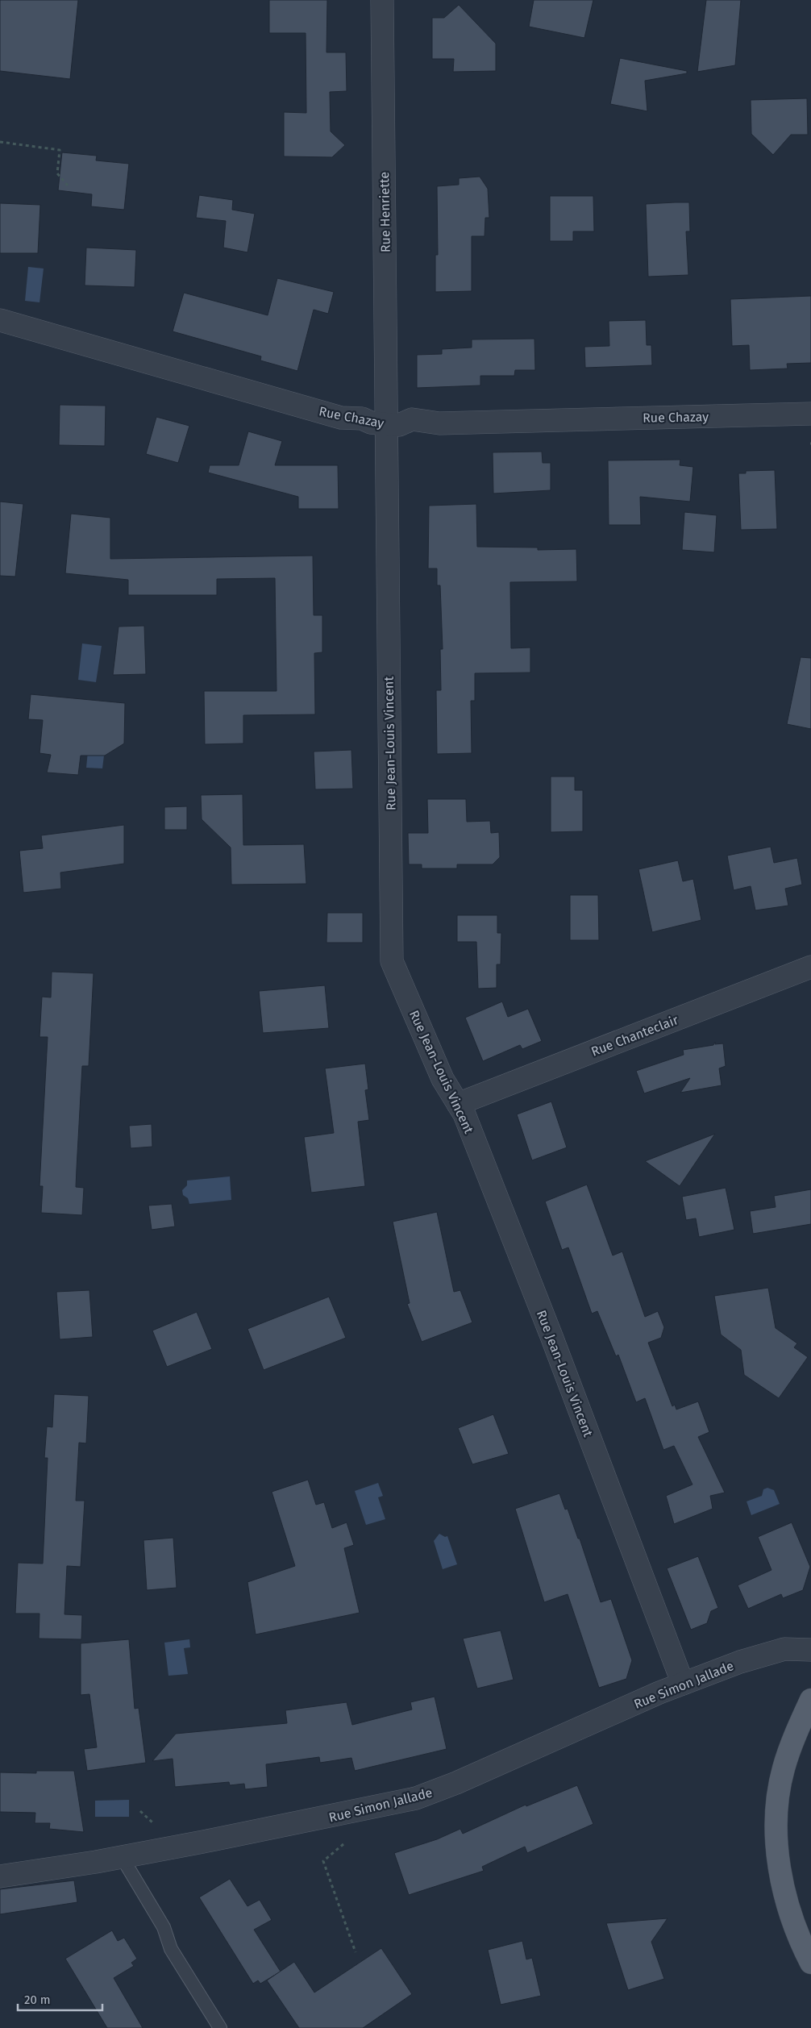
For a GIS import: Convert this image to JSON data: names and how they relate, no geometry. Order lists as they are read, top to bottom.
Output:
{
  "streets": {
    "street": [
      "Rue Henriette",
      "Rue Chazay",
      "Rue Jean-Louis Vincent",
      "Rue Chanteclair",
      "Rue Simon Jallade"
    ]
  },
  "crossings": [
    ["Rue Henriette", "Rue Chazay"],
    ["Rue Henriette", "Rue Jean-Louis Vincent"],
    ["Rue Chazay", "Rue Jean-Louis Vincent"],
    ["Rue Jean-Louis Vincent", "Rue Chanteclair"],
    ["Rue Jean-Louis Vincent", "Rue Simon Jallade"]
  ],
  "scale_bar": "20 m"
}
